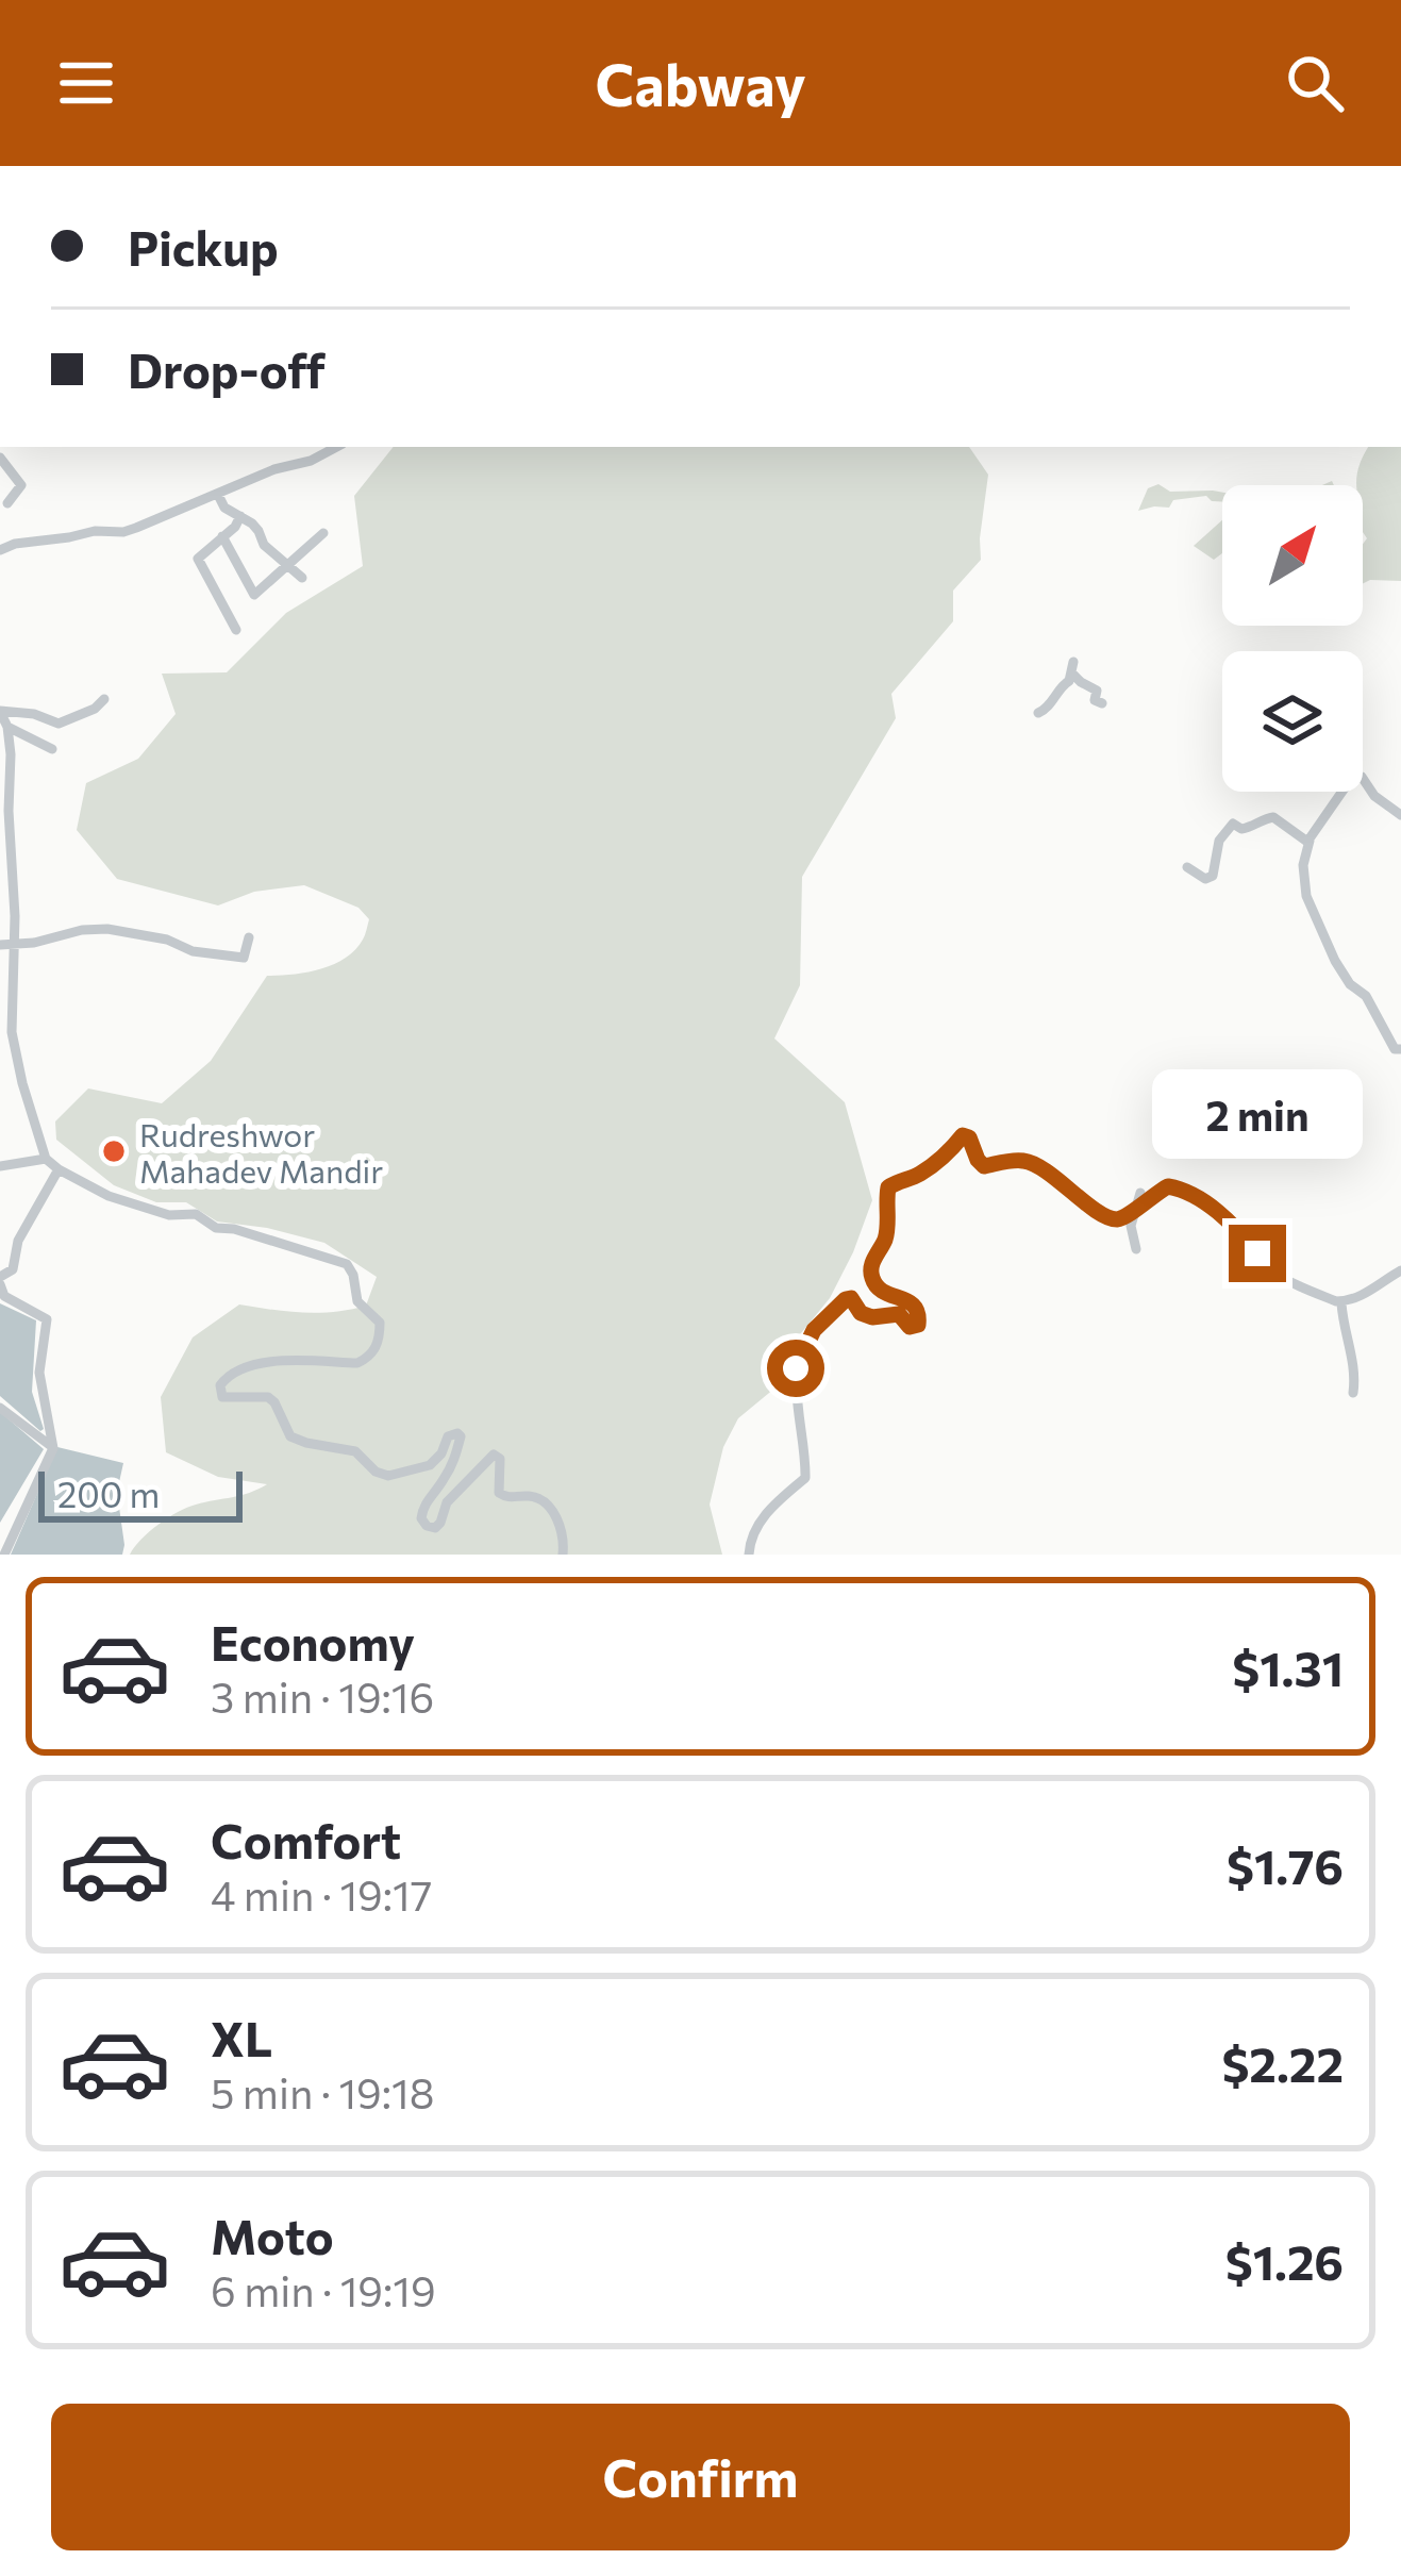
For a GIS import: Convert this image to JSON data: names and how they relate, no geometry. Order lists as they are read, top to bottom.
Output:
{
  "places": ["Rudreshwor Mahadev Mandir"],
  "scale_bar": "200 m",
  "north": "top right",
  "page": {
    "header": "Cabway",
    "banner": ["Pickup", "Drop-off"],
    "bubble": "2 min",
    "scale": "200 m",
    "list": [
      {
        "name": "Economy",
        "note": "3 min · 19:16",
        "value": "$1.31"
      },
      {
        "name": "Comfort",
        "note": "4 min · 19:17",
        "value": "$1.76"
      },
      {
        "name": "XL",
        "note": "5 min · 19:18",
        "value": "$2.22"
      },
      {
        "name": "Moto",
        "note": "6 min · 19:19",
        "value": "$1.26"
      }
    ],
    "buttons": "Confirm"
  }
}
